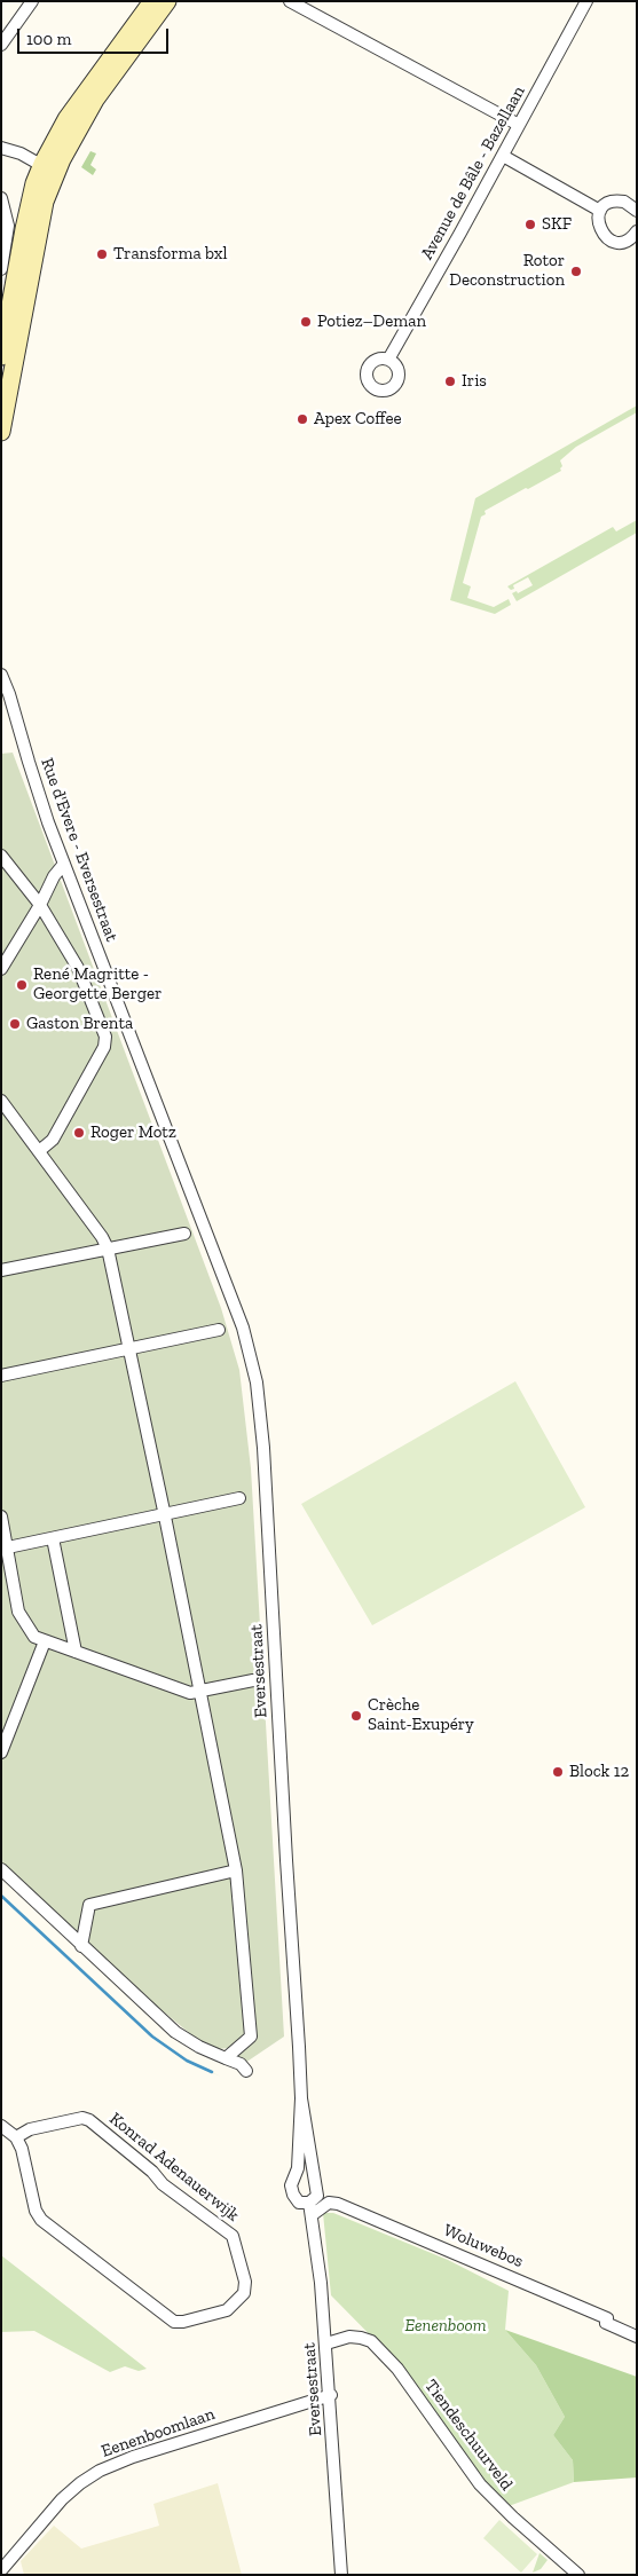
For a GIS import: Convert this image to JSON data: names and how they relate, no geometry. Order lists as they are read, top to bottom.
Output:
{
  "streets": {
    "street": [
      "Avenue de Bâle - Bazellaan",
      "Rue d'Evere - Eversestraat",
      "Eversestraat",
      "Konrad Adenauerwijk",
      "Woluwebos",
      "Eenenboomlaan",
      "Tiendeschuurveld"
    ]
  },
  "crossings": [
    ["Rue d'Evere - Eversestraat", "Eversestraat"],
    ["Eversestraat", "Woluwebos"],
    ["Eversestraat", "Eenenboomlaan"],
    ["Eversestraat", "Tiendeschuurveld"]
  ],
  "parks": ["Eenenboom"],
  "places": [
    "SKF",
    "Transforma bxl",
    "Rotor Deconstruction",
    "Potiez–Deman",
    "Iris",
    "Apex Coffee",
    "René Magritte - Georgette Berger",
    "Gaston Brenta",
    "Roger Motz",
    "Crèche Saint-Exupéry",
    "Block 12"
  ],
  "scale_bar": "100 m"
}
